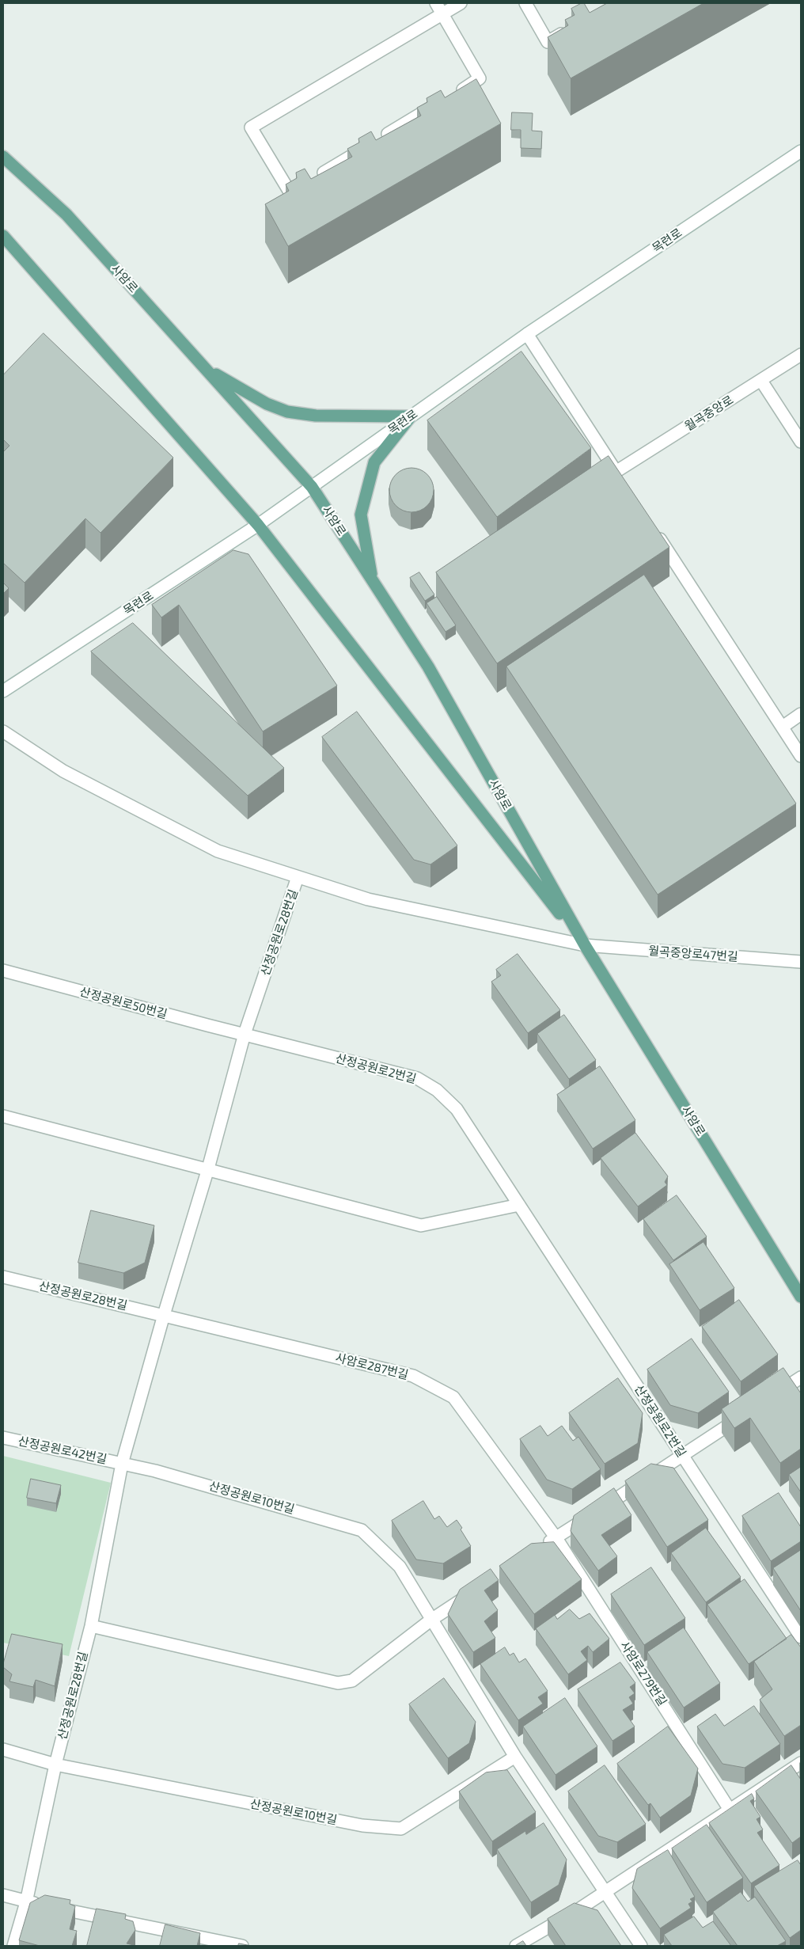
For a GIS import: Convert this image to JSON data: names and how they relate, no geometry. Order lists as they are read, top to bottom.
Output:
{
  "streets": {
    "main road": ["사암로"],
    "street": [
      "목련로",
      "월곡중앙로",
      "산정공원로28번길",
      "월곡중앙로47번길",
      "산정공원로50번길",
      "산정공원로2번길",
      "사암로287번길",
      "산정공원로42번길",
      "산정공원로10번길",
      "사암로279번길"
    ]
  },
  "crossings": [
    ["목련로", "사암로"],
    ["사암로", "월곡중앙로47번길"],
    ["산정공원로28번길", "월곡중앙로47번길"],
    ["산정공원로28번길", "산정공원로50번길"],
    ["산정공원로28번길", "산정공원로2번길"],
    ["산정공원로28번길", "사암로287번길"],
    ["산정공원로28번길", "산정공원로42번길"],
    ["산정공원로28번길", "산정공원로10번길"],
    ["산정공원로50번길", "산정공원로2번길"],
    ["사암로287번길", "사암로279번길"],
    ["산정공원로42번길", "산정공원로10번길"]
  ]
}
